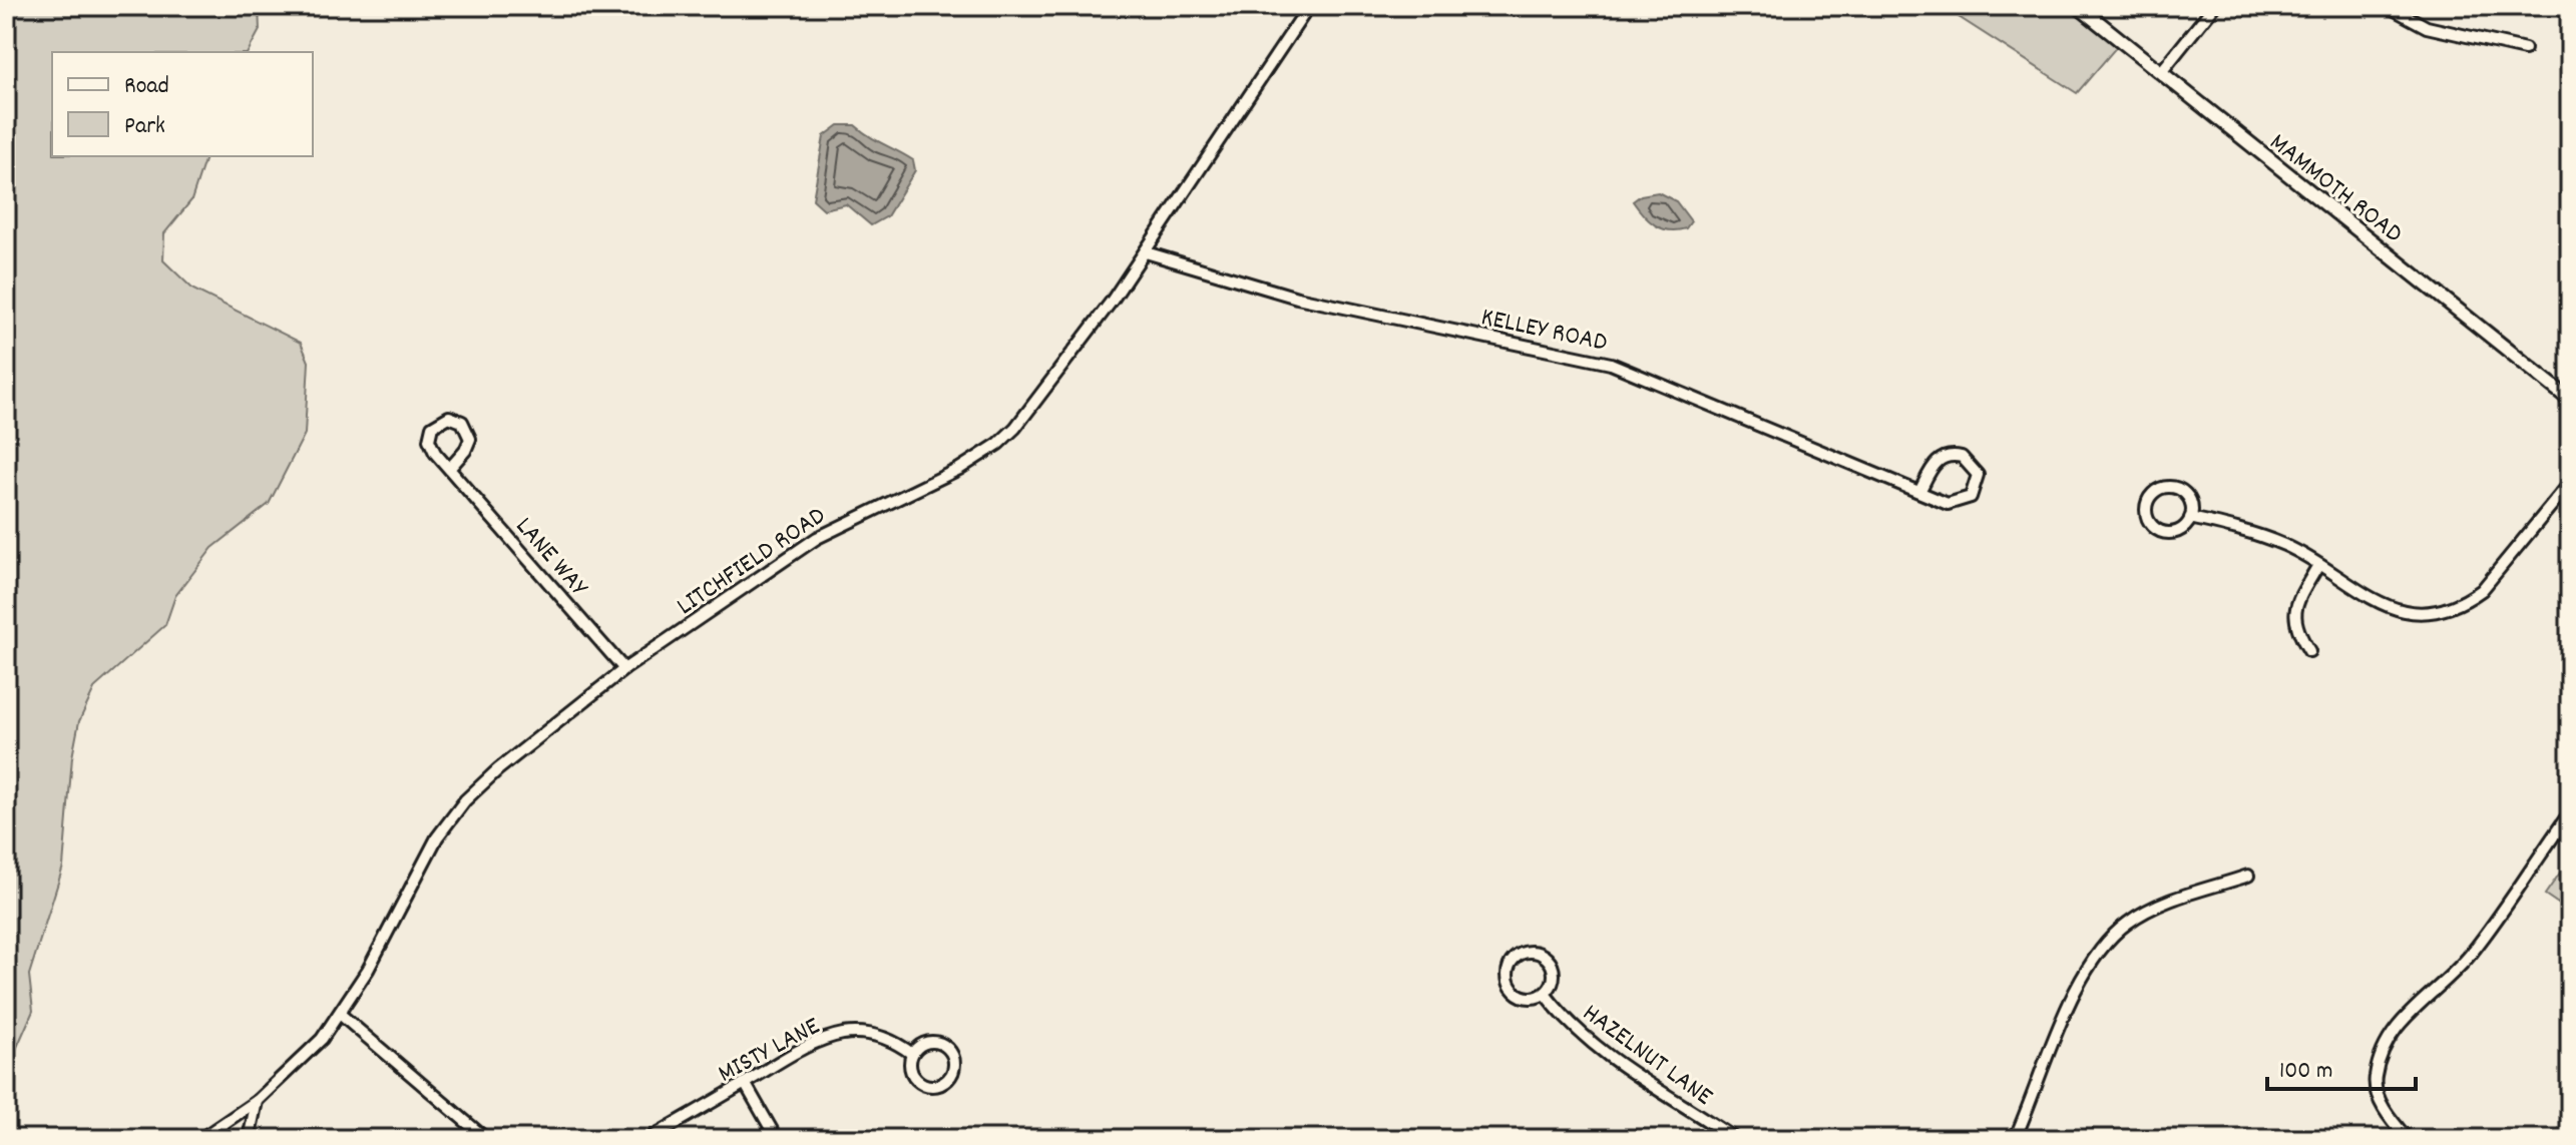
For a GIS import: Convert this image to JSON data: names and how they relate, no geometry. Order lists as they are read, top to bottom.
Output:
{
  "streets": {
    "main road": ["MAMMOTH ROAD"],
    "street": [
      "KELLEY ROAD",
      "LANE WAY",
      "LITCHFIELD ROAD",
      "MISTY LANE",
      "HAZELNUT LANE"
    ]
  },
  "crossings": [
    ["KELLEY ROAD", "LITCHFIELD ROAD"],
    ["LANE WAY", "LITCHFIELD ROAD"]
  ],
  "legend": ["Road", "Park"],
  "scale_bar": "100 m"
}
